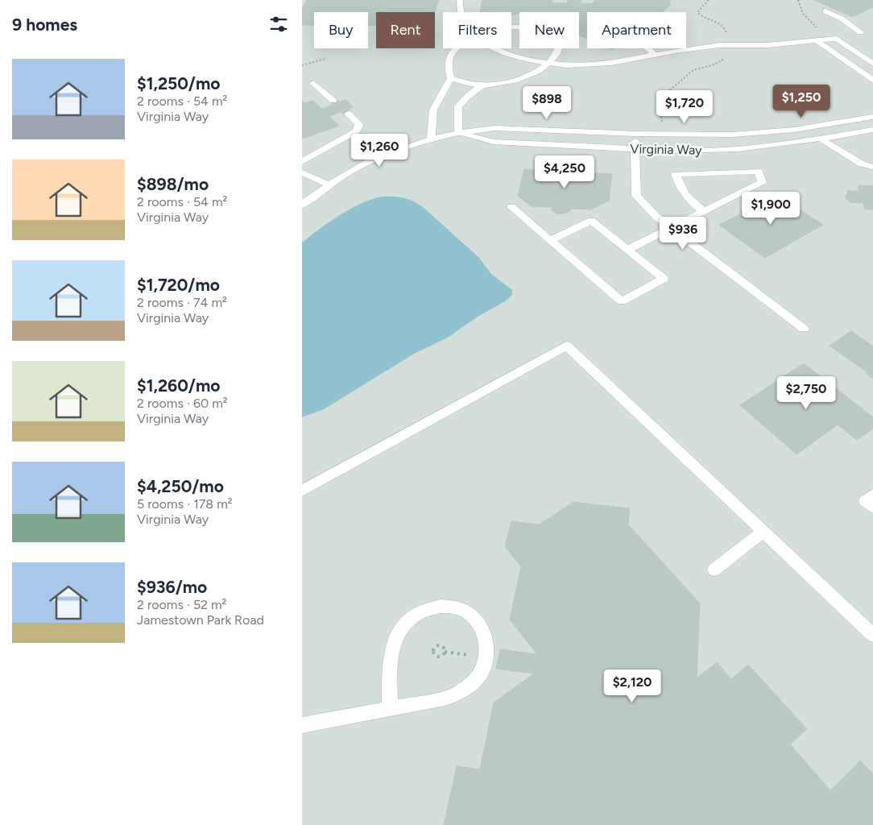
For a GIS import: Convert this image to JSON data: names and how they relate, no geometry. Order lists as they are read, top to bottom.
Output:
{
  "streets": {
    "street": ["Virginia Way"]
  },
  "page": {
    "heading": "9 homes",
    "chip": [
      "Buy",
      "Rent",
      "Filters",
      "New",
      "Apartment"
    ],
    "list": [
      {
        "name": "$1,250/mo",
        "note": "2 rooms · 54 m² · Virginia Way"
      },
      {
        "name": "$898/mo",
        "note": "2 rooms · 54 m² · Virginia Way"
      },
      {
        "name": "$1,720/mo",
        "note": "2 rooms · 74 m² · Virginia Way"
      },
      {
        "name": "$1,260/mo",
        "note": "2 rooms · 60 m² · Virginia Way"
      },
      {
        "name": "$4,250/mo",
        "note": "5 rooms · 178 m² · Virginia Way"
      },
      {
        "name": "$936/mo",
        "note": "2 rooms · 52 m² · Jamestown Park Road"
      }
    ],
    "price": [
      "$1,250",
      "$898",
      "$1,720",
      "$1,260",
      "$4,250",
      "$1,900",
      "$936",
      "$2,750",
      "$2,120"
    ]
  }
}
